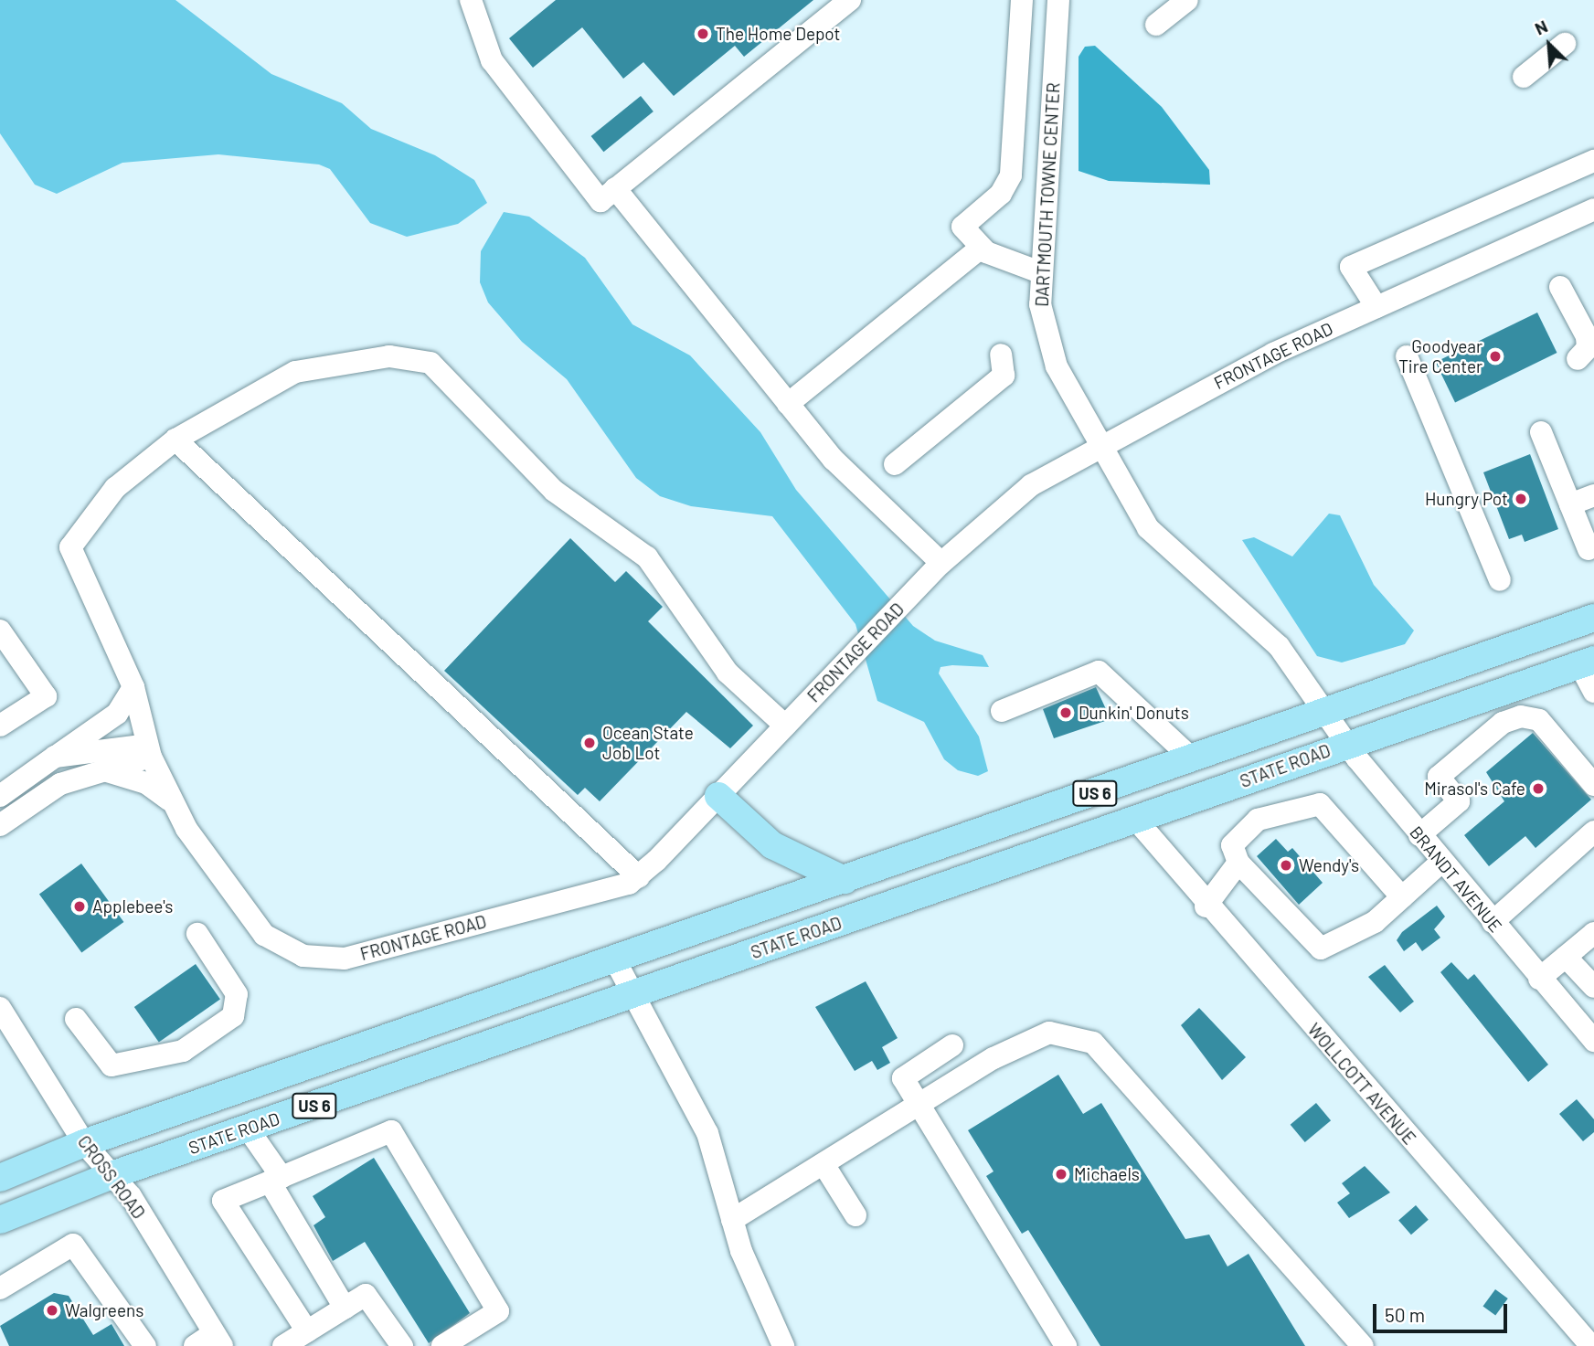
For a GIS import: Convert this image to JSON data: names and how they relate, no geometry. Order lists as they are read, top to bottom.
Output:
{
  "streets": {
    "main road": ["STATE ROAD", "US 6"],
    "street": [
      "DARTMOUTH TOWNE CENTER",
      "FRONTAGE ROAD",
      "BRANDT AVENUE",
      "WOLLCOTT AVENUE",
      "CROSS ROAD"
    ]
  },
  "crossings": [
    ["DARTMOUTH TOWNE CENTER", "FRONTAGE ROAD"],
    ["DARTMOUTH TOWNE CENTER", "US 6"],
    ["DARTMOUTH TOWNE CENTER", "BRANDT AVENUE"],
    ["STATE ROAD", "BRANDT AVENUE"],
    ["STATE ROAD", "WOLLCOTT AVENUE"],
    ["STATE ROAD", "CROSS ROAD"],
    ["US 6", "BRANDT AVENUE"],
    ["US 6", "CROSS ROAD"]
  ],
  "places": [
    "The Home Depot",
    "Goodyear Tire Center",
    "Hungry Pot",
    "Dunkin' Donuts",
    "Ocean State Job Lot",
    "Mirasol's Cafe",
    "Wendy's",
    "Applebee's",
    "Michaels",
    "Walgreens"
  ],
  "scale_bar": "50 m",
  "north": "top left"
}
